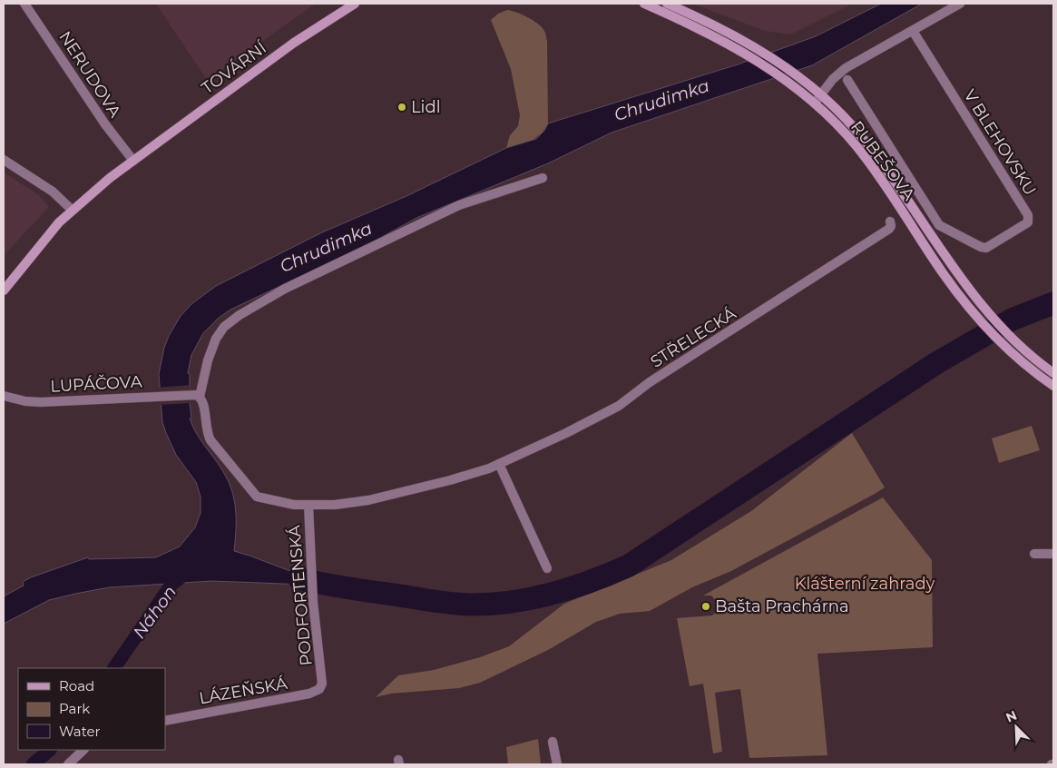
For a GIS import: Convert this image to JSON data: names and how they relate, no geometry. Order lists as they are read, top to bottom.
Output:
{
  "streets": {
    "street": [
      "TOVÁRNÍ",
      "NERUDOVA",
      "V BLEHOVSKU",
      "RUBEŠOVA",
      "STŘELECKÁ",
      "LUPÁČOVA",
      "PODFORTENSKÁ",
      "LÁZEŇSKÁ"
    ]
  },
  "crossings": [
    ["TOVÁRNÍ", "NERUDOVA"],
    ["STŘELECKÁ", "LUPÁČOVA"],
    ["STŘELECKÁ", "PODFORTENSKÁ"],
    ["PODFORTENSKÁ", "LÁZEŇSKÁ"]
  ],
  "water": ["Chrudimka", "Náhon"],
  "parks": ["Klášterní zahrady"],
  "places": ["Lidl", "Bašta Prachárna"],
  "legend": ["Road", "Park", "Water"],
  "north": "top left"
}
